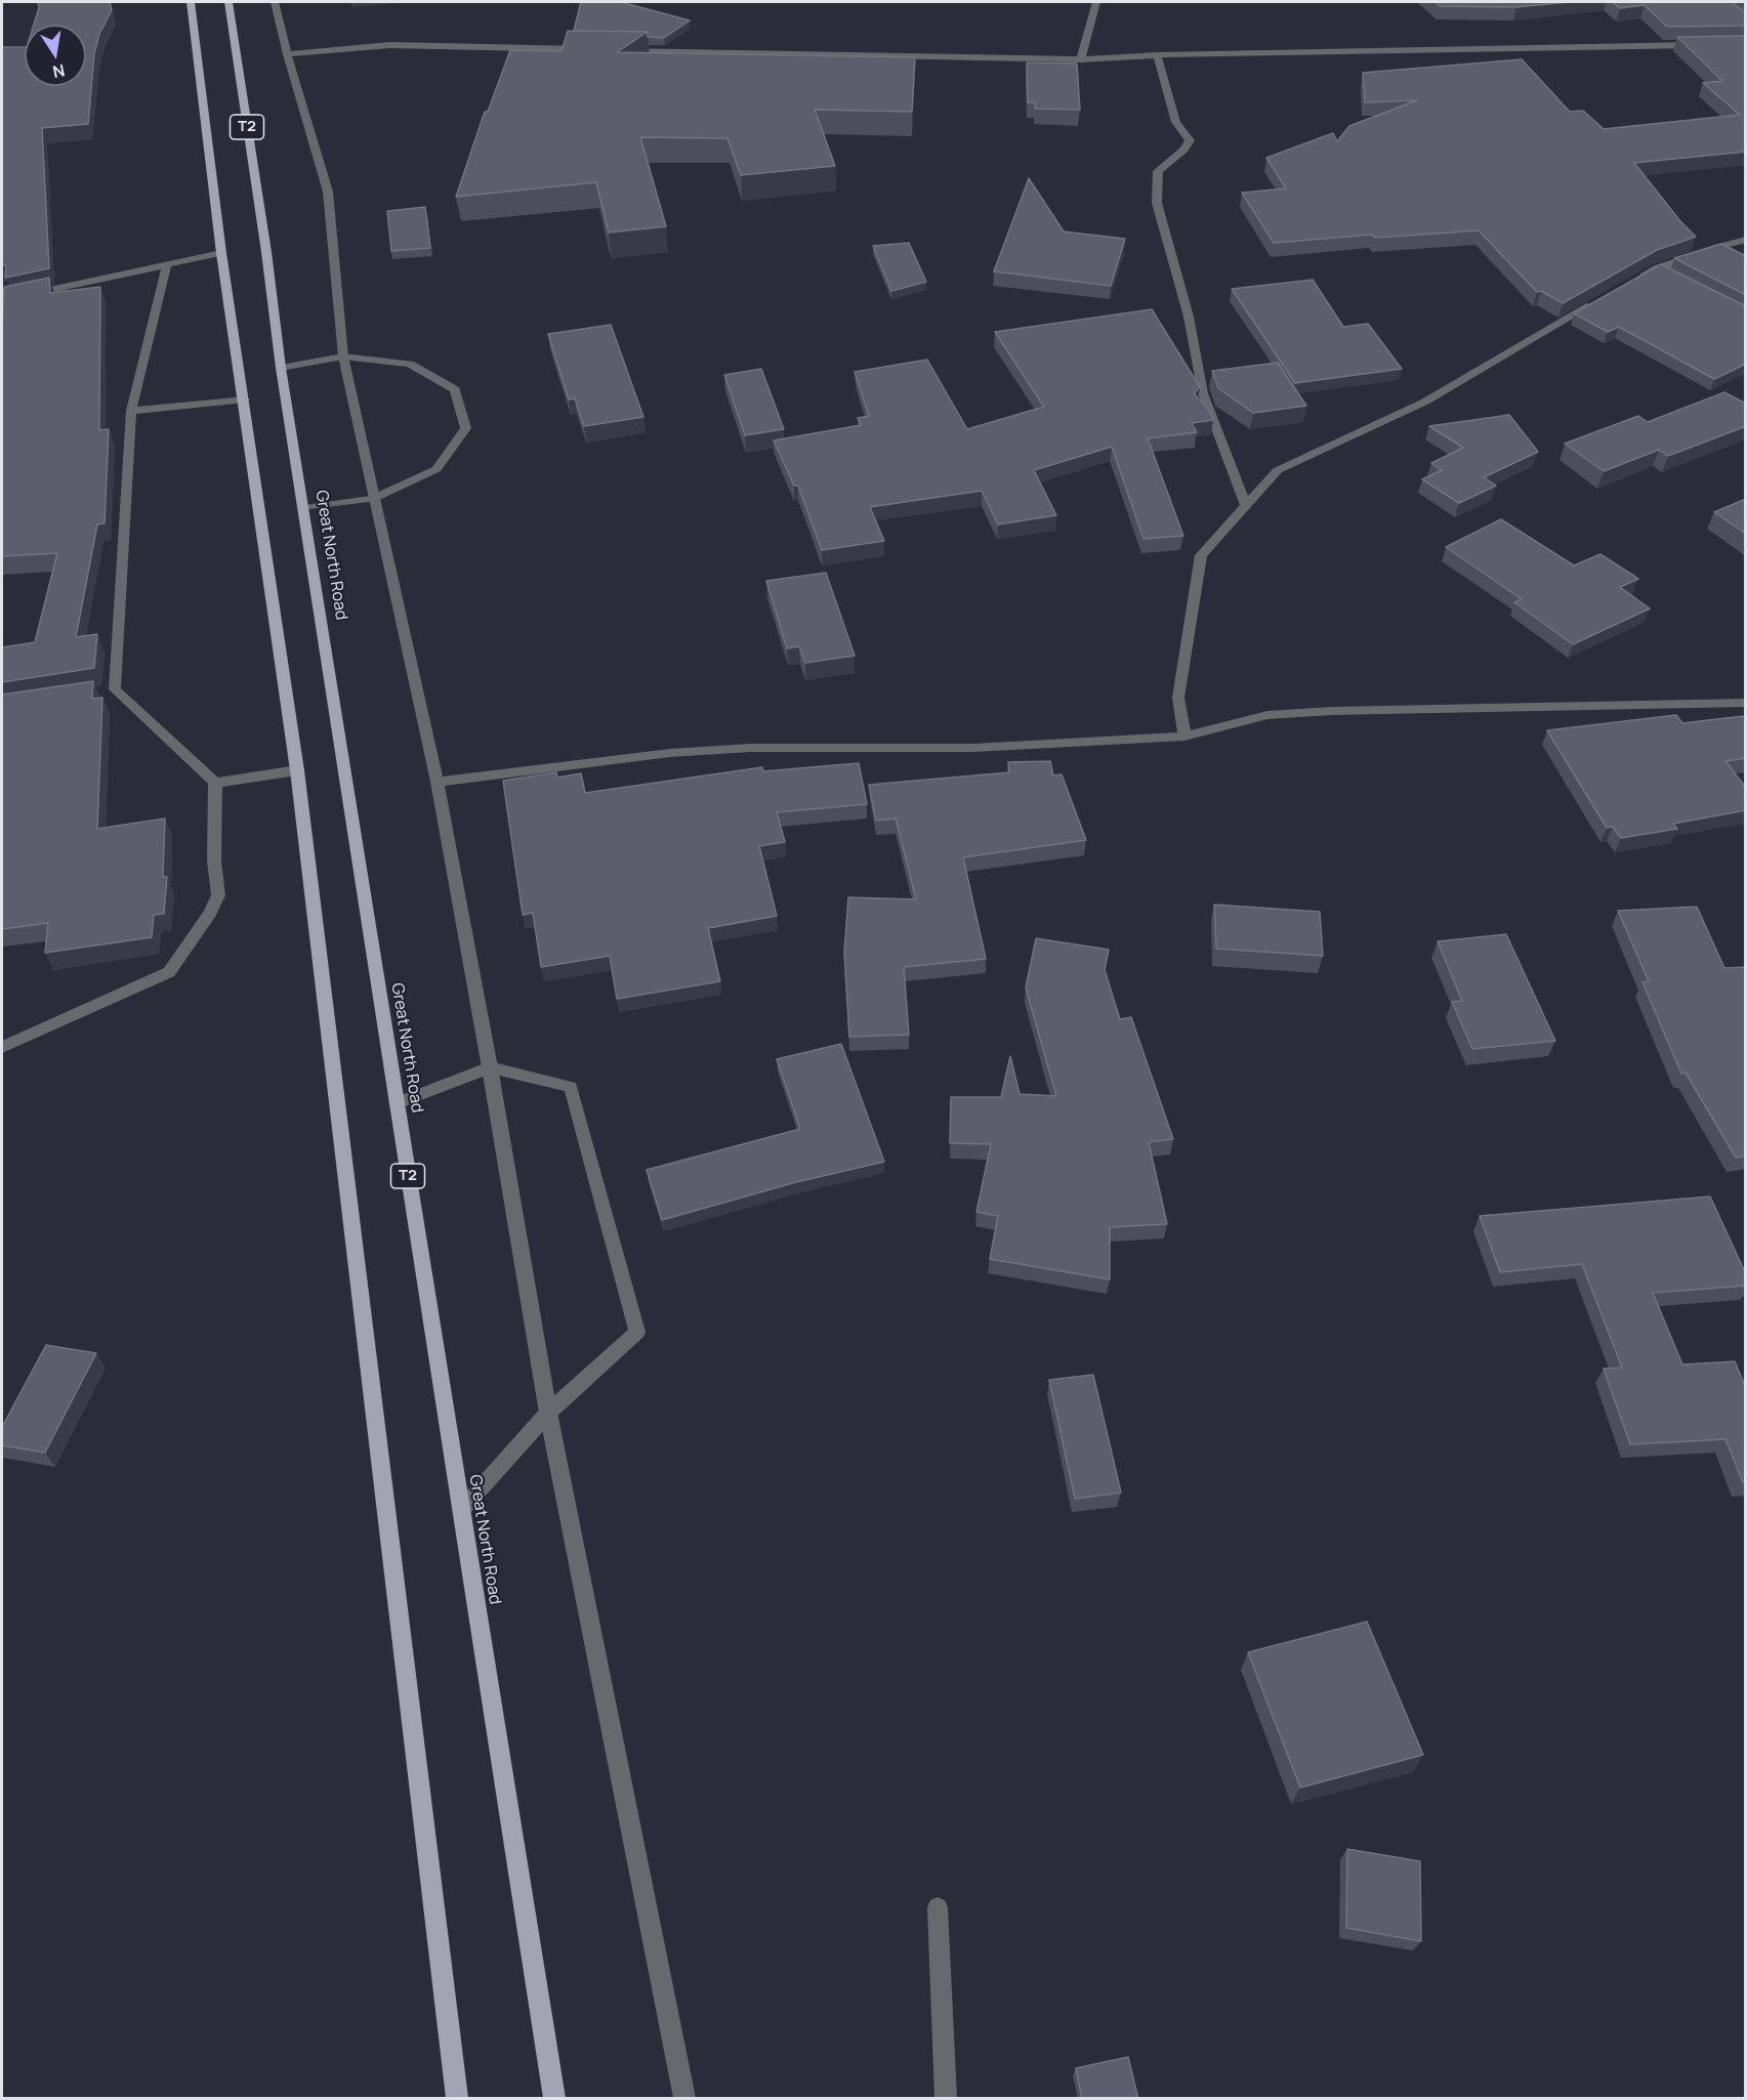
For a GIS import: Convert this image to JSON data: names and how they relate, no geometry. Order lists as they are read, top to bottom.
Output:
{
  "streets": {
    "main road": ["T2", "Great North Road"]
  },
  "north": "bottom"
}
